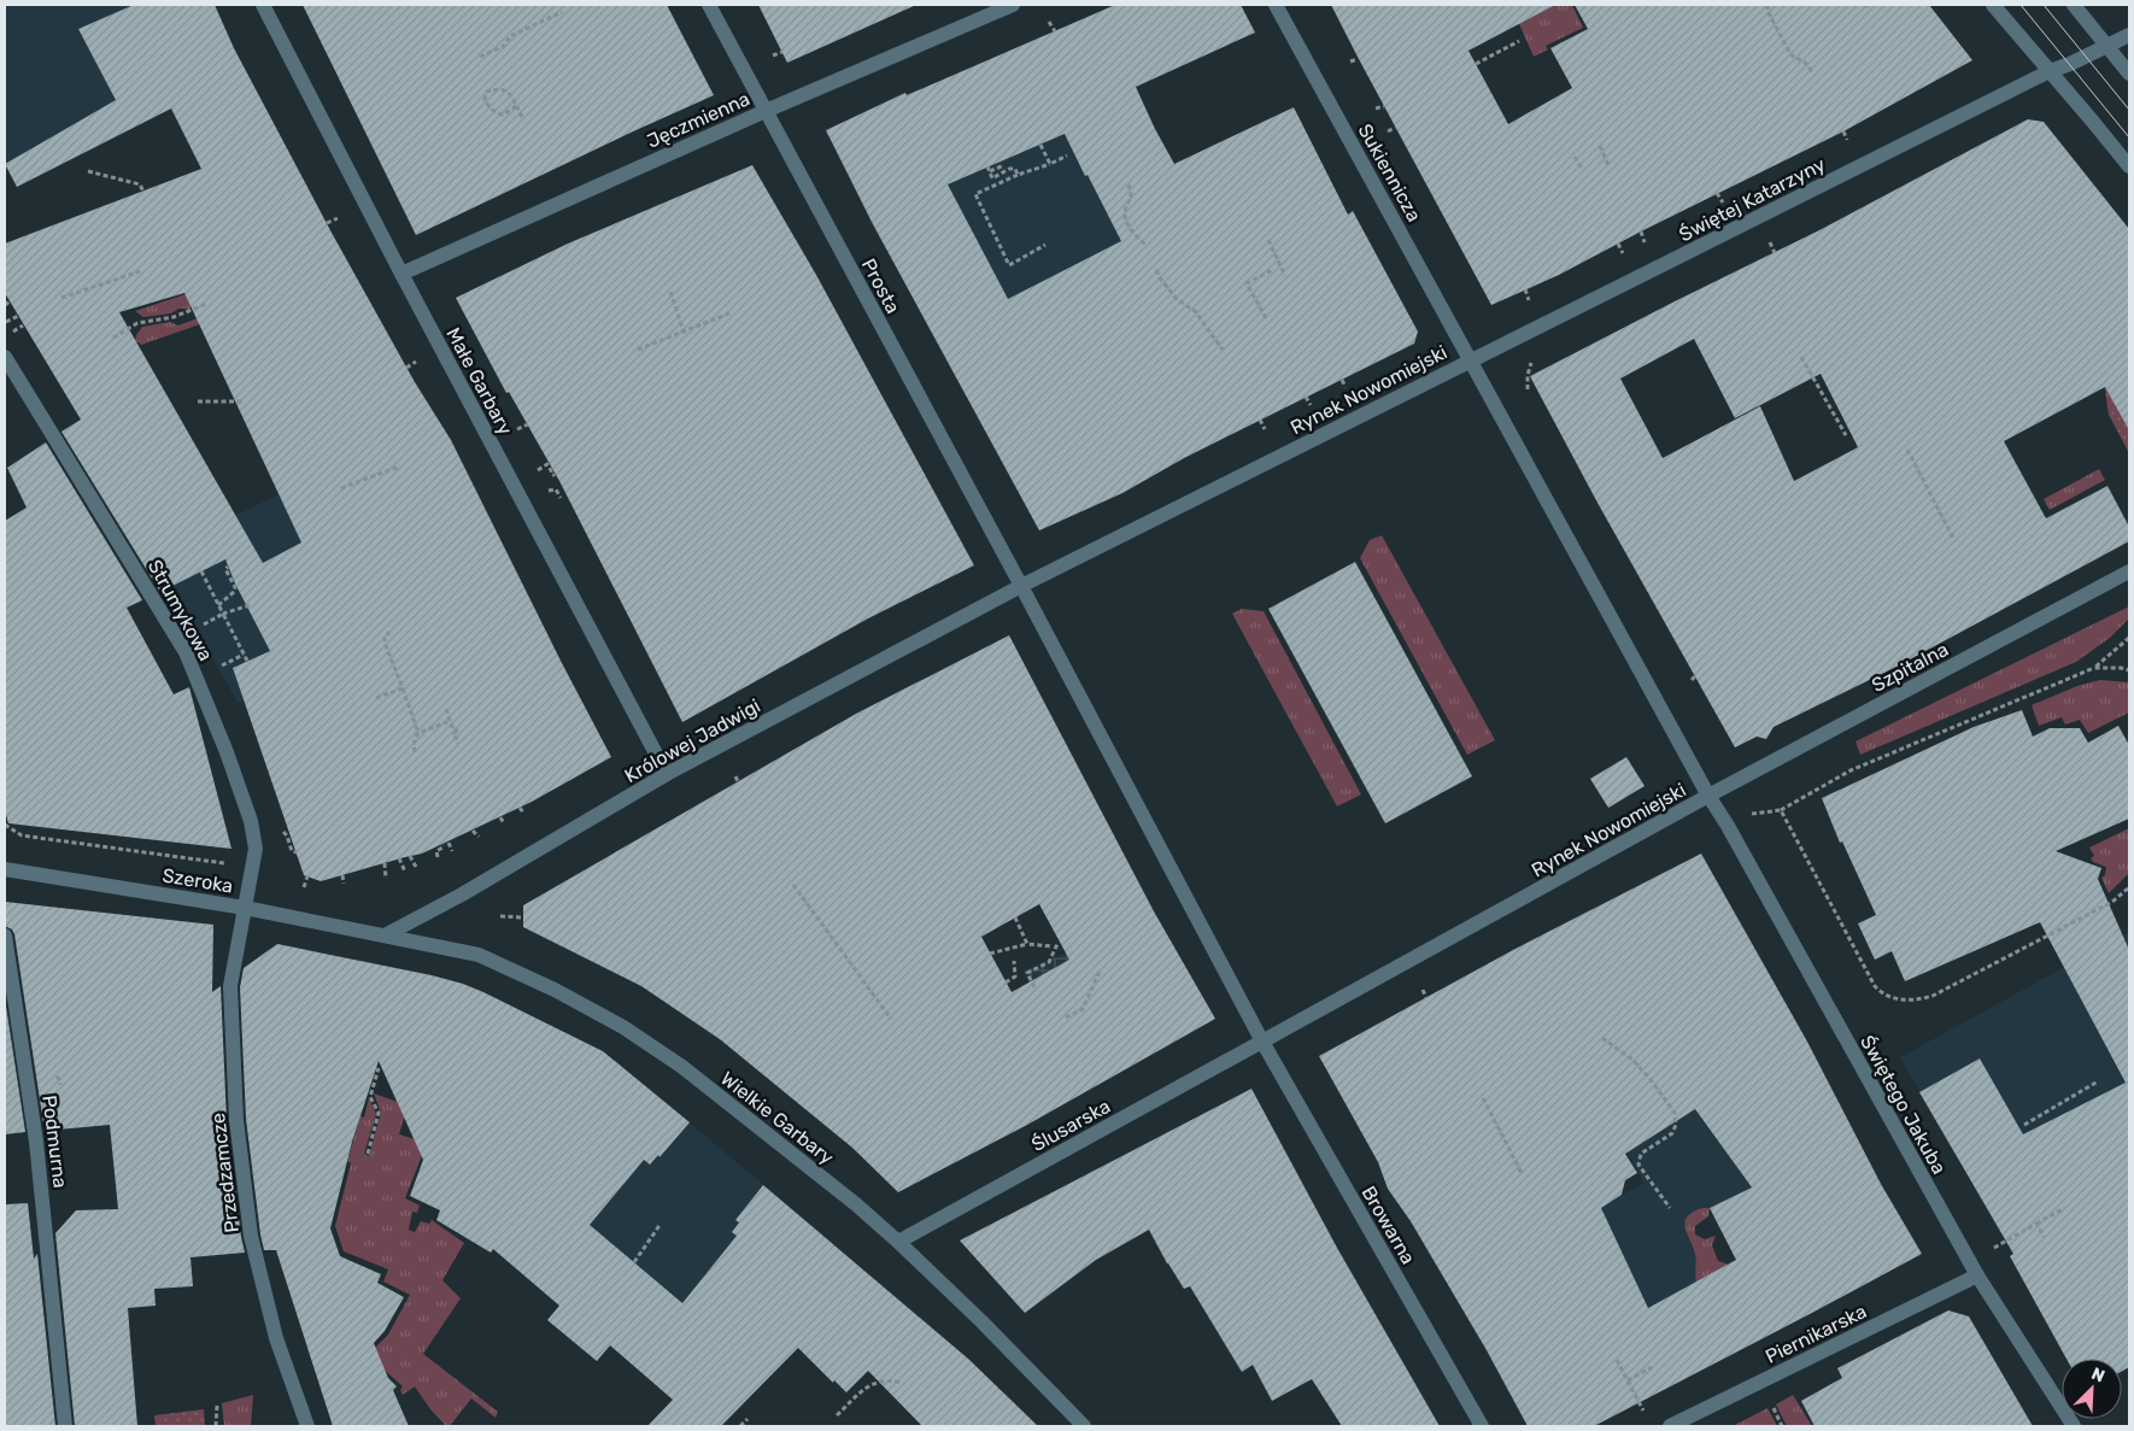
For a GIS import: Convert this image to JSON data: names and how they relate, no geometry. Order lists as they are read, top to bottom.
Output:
{
  "streets": {
    "street": [
      "Jęczmienna",
      "Sukiennicza",
      "Świętej Katarzyny",
      "Prosta",
      "Małe Garbary",
      "Rynek Nowomiejski",
      "Strumykowa",
      "Szpitalna",
      "Królowej Jadwigi",
      "Szeroka",
      "Świętego Jakuba",
      "Wielkie Garbary",
      "Ślusarska",
      "Podmurna",
      "Przedzamcze",
      "Browarna",
      "Piernikarska"
    ]
  },
  "crossings": [
    ["Jęczmienna", "Prosta"],
    ["Jęczmienna", "Małe Garbary"],
    ["Sukiennicza", "Świętej Katarzyny"],
    ["Sukiennicza", "Rynek Nowomiejski"],
    ["Świętej Katarzyny", "Rynek Nowomiejski"],
    ["Prosta", "Rynek Nowomiejski"],
    ["Prosta", "Królowej Jadwigi"],
    ["Małe Garbary", "Królowej Jadwigi"],
    ["Rynek Nowomiejski", "Szpitalna"],
    ["Rynek Nowomiejski", "Królowej Jadwigi"],
    ["Rynek Nowomiejski", "Świętego Jakuba"],
    ["Rynek Nowomiejski", "Ślusarska"],
    ["Rynek Nowomiejski", "Browarna"],
    ["Strumykowa", "Szeroka"],
    ["Strumykowa", "Przedzamcze"],
    ["Szpitalna", "Świętego Jakuba"],
    ["Królowej Jadwigi", "Szeroka"],
    ["Królowej Jadwigi", "Wielkie Garbary"],
    ["Szeroka", "Wielkie Garbary"],
    ["Szeroka", "Przedzamcze"],
    ["Świętego Jakuba", "Piernikarska"],
    ["Wielkie Garbary", "Ślusarska"],
    ["Ślusarska", "Browarna"]
  ],
  "north": "top right"
}
